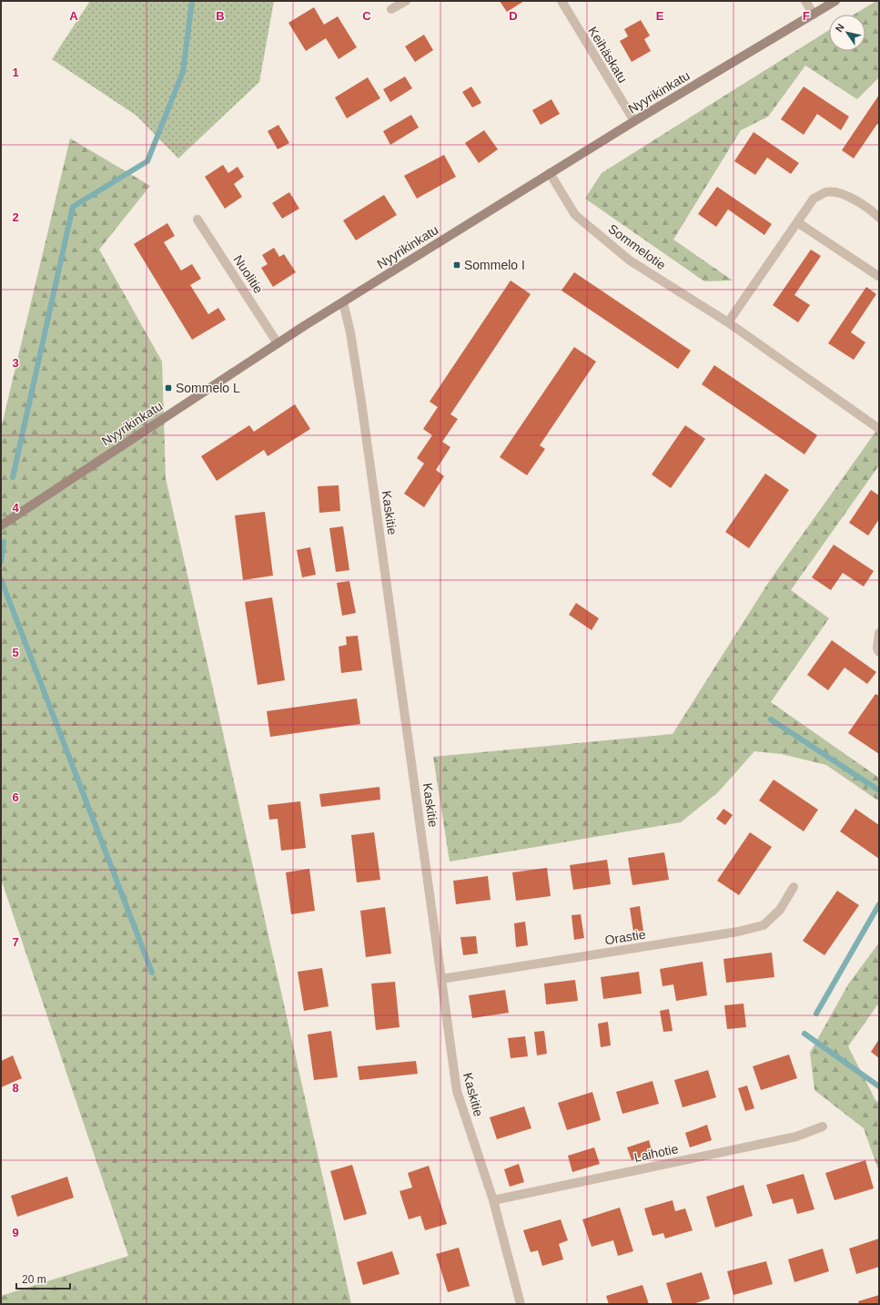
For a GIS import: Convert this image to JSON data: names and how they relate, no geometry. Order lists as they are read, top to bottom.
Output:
{
  "streets": {
    "street": [
      "Keihäskatu",
      "Nyyrikinkatu",
      "Sommelotie",
      "Nuolitie",
      "Kaskitie",
      "Orastie",
      "Laihotie"
    ]
  },
  "crossings": [
    ["Keihäskatu", "Nyyrikinkatu"],
    ["Nyyrikinkatu", "Sommelotie"],
    ["Nyyrikinkatu", "Nuolitie"],
    ["Nyyrikinkatu", "Kaskitie"],
    ["Kaskitie", "Orastie"],
    ["Kaskitie", "Laihotie"]
  ],
  "places": {
    "transit": ["Sommelo I", "Sommelo L"]
  },
  "scale_bar": "20 m",
  "north": "top left",
  "grid": {
    "columns": [
      "A",
      "B",
      "C",
      "D",
      "E",
      "F"
    ],
    "rows": [
      "1",
      "2",
      "3",
      "4",
      "5",
      "6",
      "7",
      "8",
      "9"
    ]
  }
}
